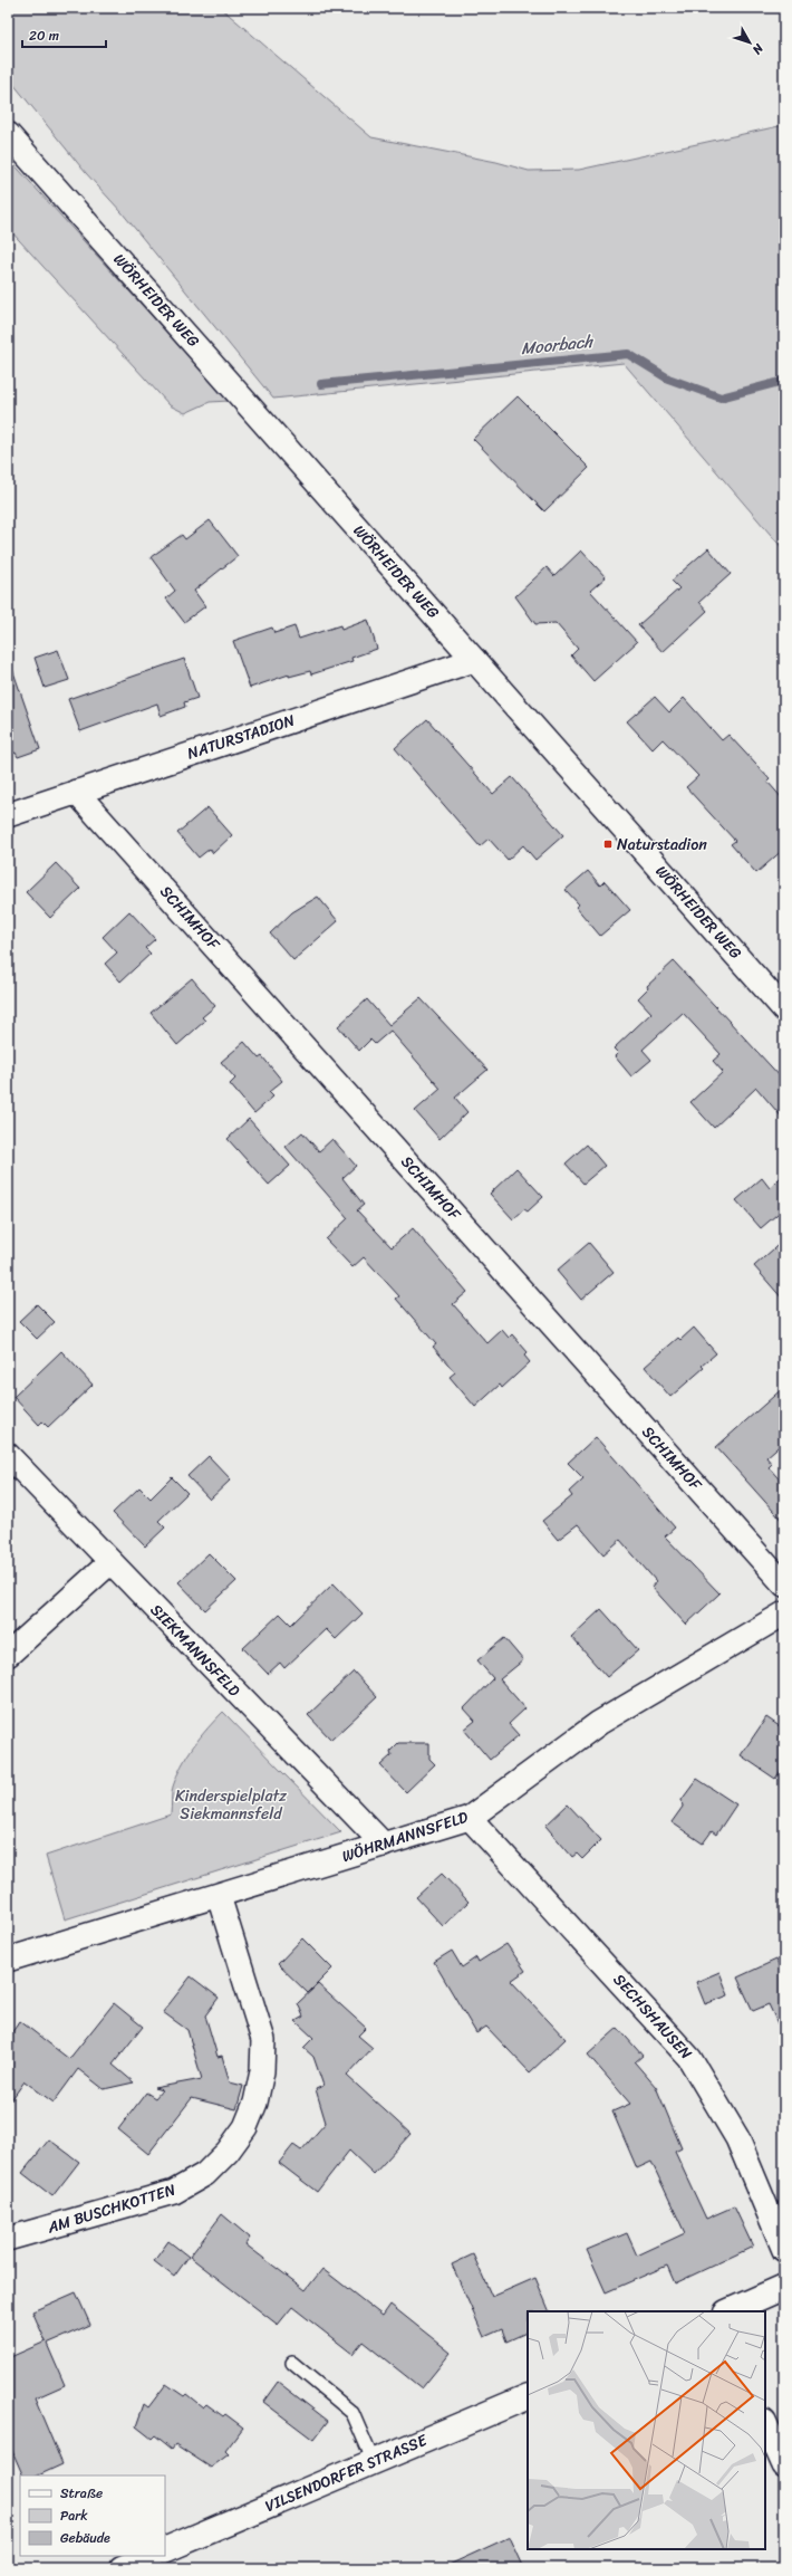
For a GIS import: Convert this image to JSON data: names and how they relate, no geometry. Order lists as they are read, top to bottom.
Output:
{
  "streets": {
    "main road": ["VILSENDORFER STRASSE"],
    "street": [
      "WÖRHEIDER WEG",
      "NATURSTADION",
      "SCHIMHOF",
      "SIEKMANNSFELD",
      "WÖHRMANNSFELD",
      "SECHSHAUSEN",
      "AM BUSCHKOTTEN"
    ]
  },
  "crossings": [
    ["WÖRHEIDER WEG", "NATURSTADION"],
    ["NATURSTADION", "SCHIMHOF"],
    ["SIEKMANNSFELD", "WÖHRMANNSFELD"],
    ["WÖHRMANNSFELD", "SECHSHAUSEN"],
    ["WÖHRMANNSFELD", "AM BUSCHKOTTEN"]
  ],
  "water": ["Moorbach"],
  "parks": ["Kinderspielplatz Siekmannsfeld"],
  "places": {
    "transit": ["Naturstadion"]
  },
  "legend": ["Straße", "Park", "Gebäude"],
  "scale_bar": "20 m",
  "north": "bottom right"
}
